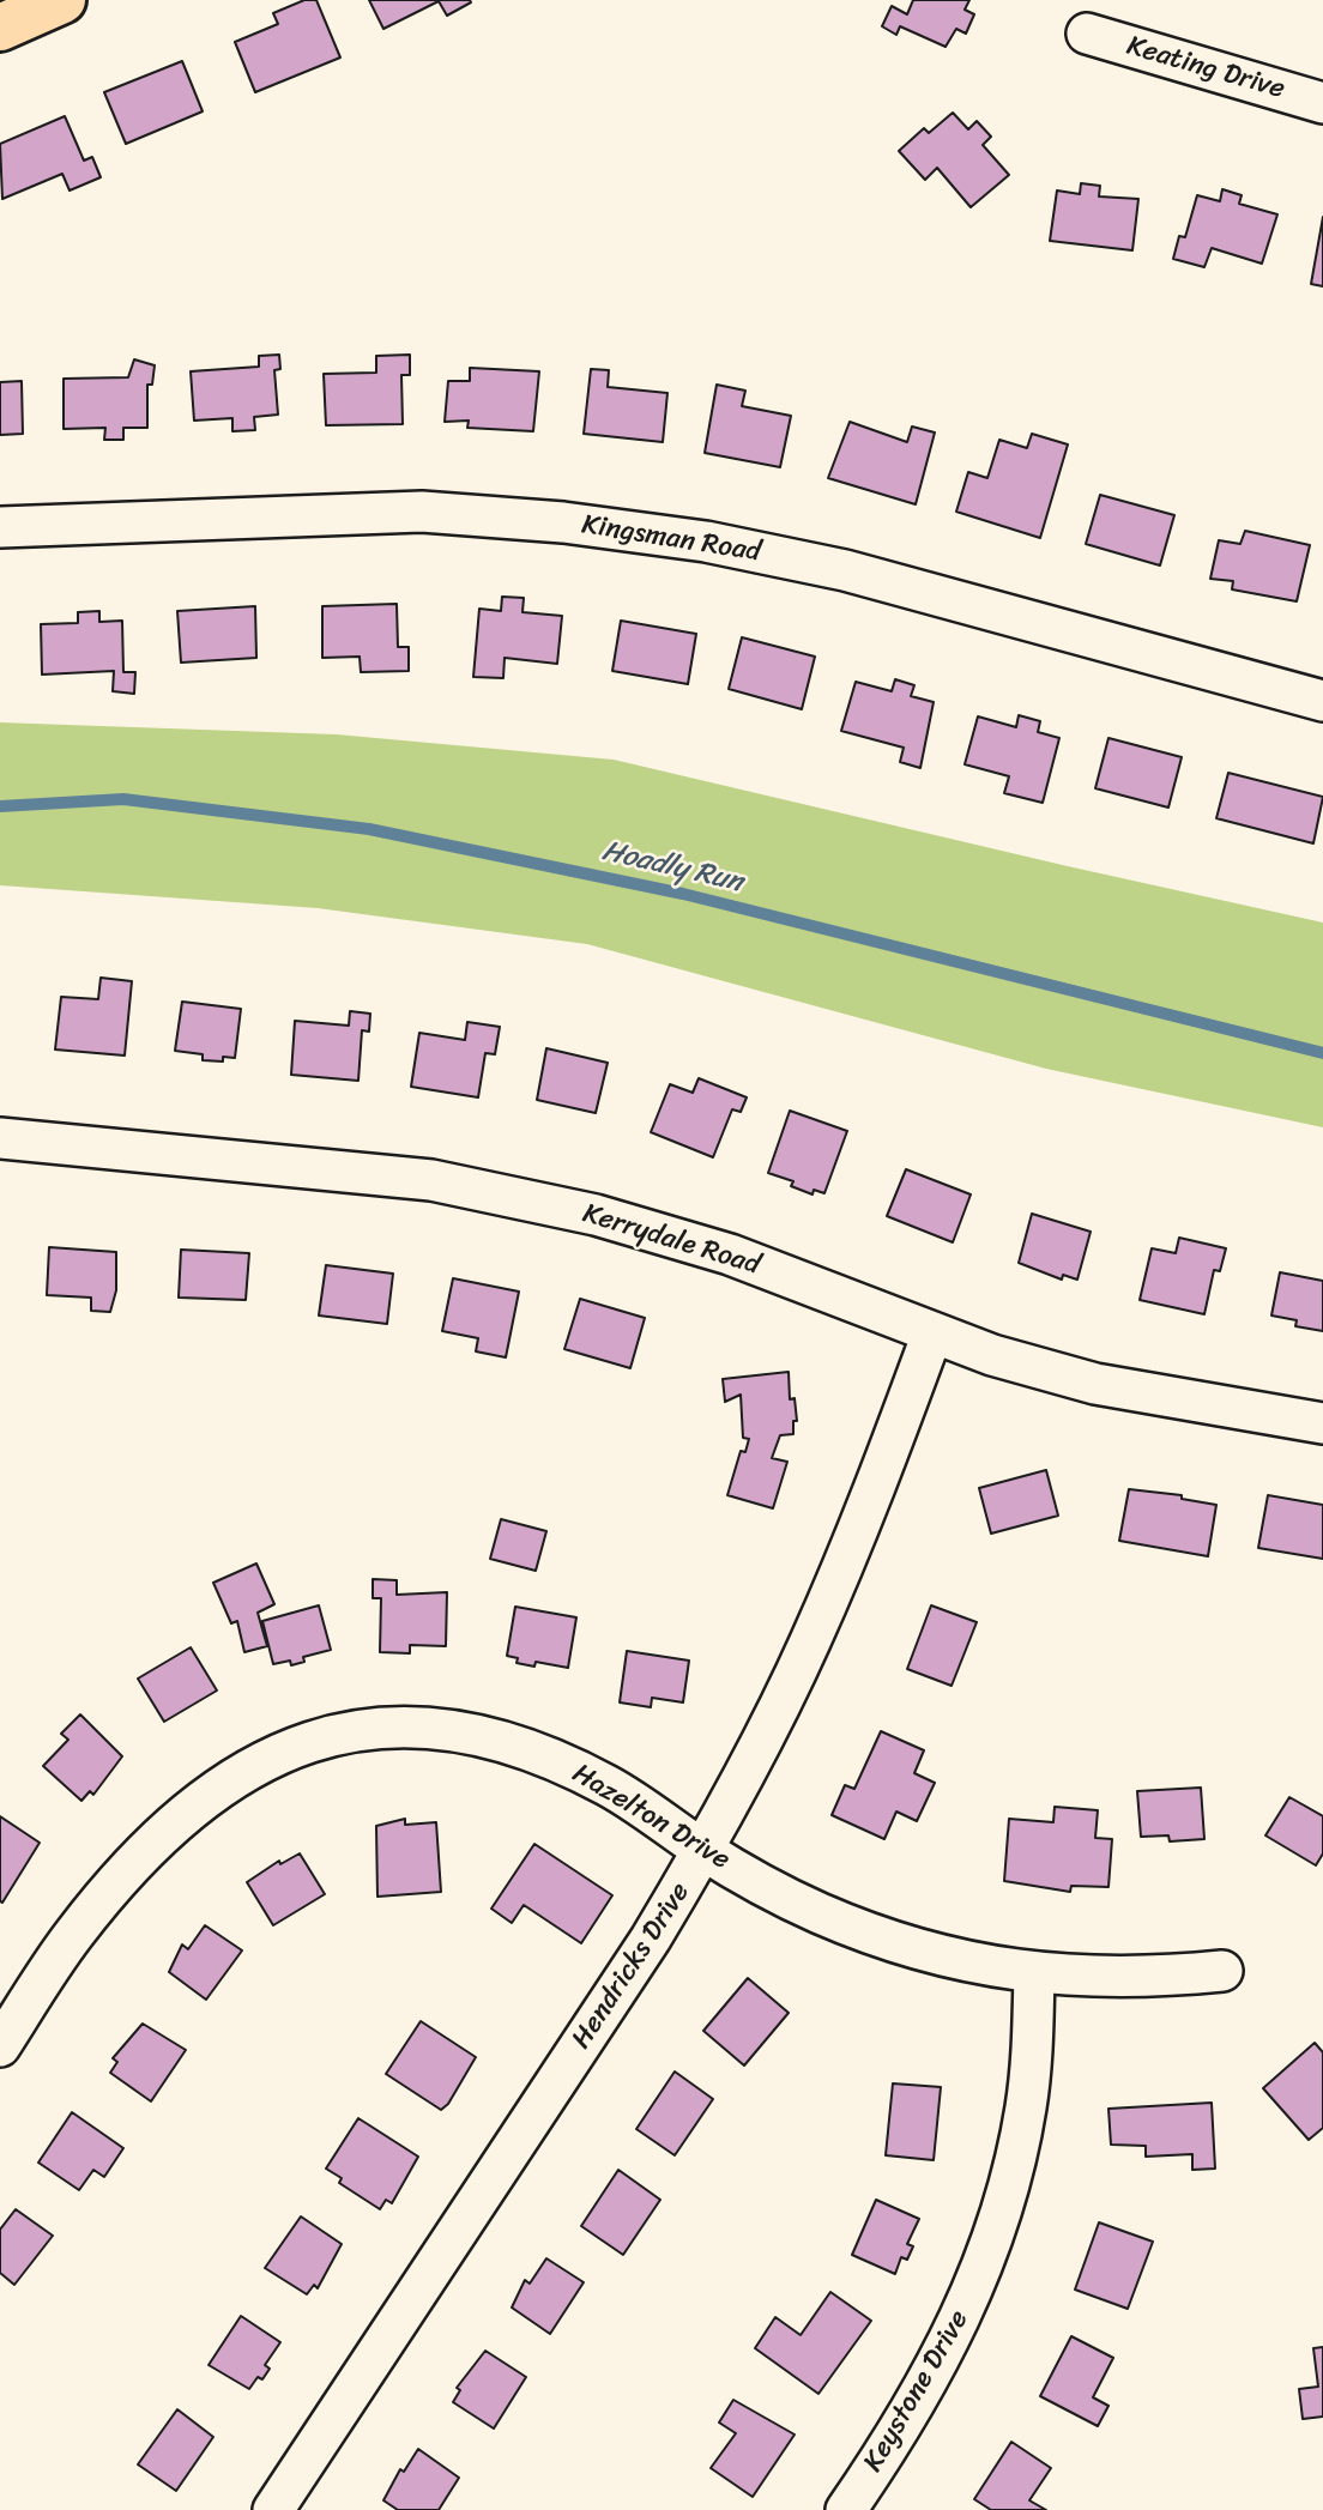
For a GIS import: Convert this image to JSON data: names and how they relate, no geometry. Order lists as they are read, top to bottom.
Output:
{
  "streets": {
    "street": [
      "Keating Drive",
      "Kingsman Road",
      "Kerrydale Road",
      "Hazelton Drive",
      "Hendricks Drive",
      "Keystone Drive"
    ]
  },
  "crossings": [
    ["Kerrydale Road", "Hendricks Drive"],
    ["Hazelton Drive", "Hendricks Drive"],
    ["Hazelton Drive", "Keystone Drive"]
  ],
  "water": ["Hoadly Run"]
}
